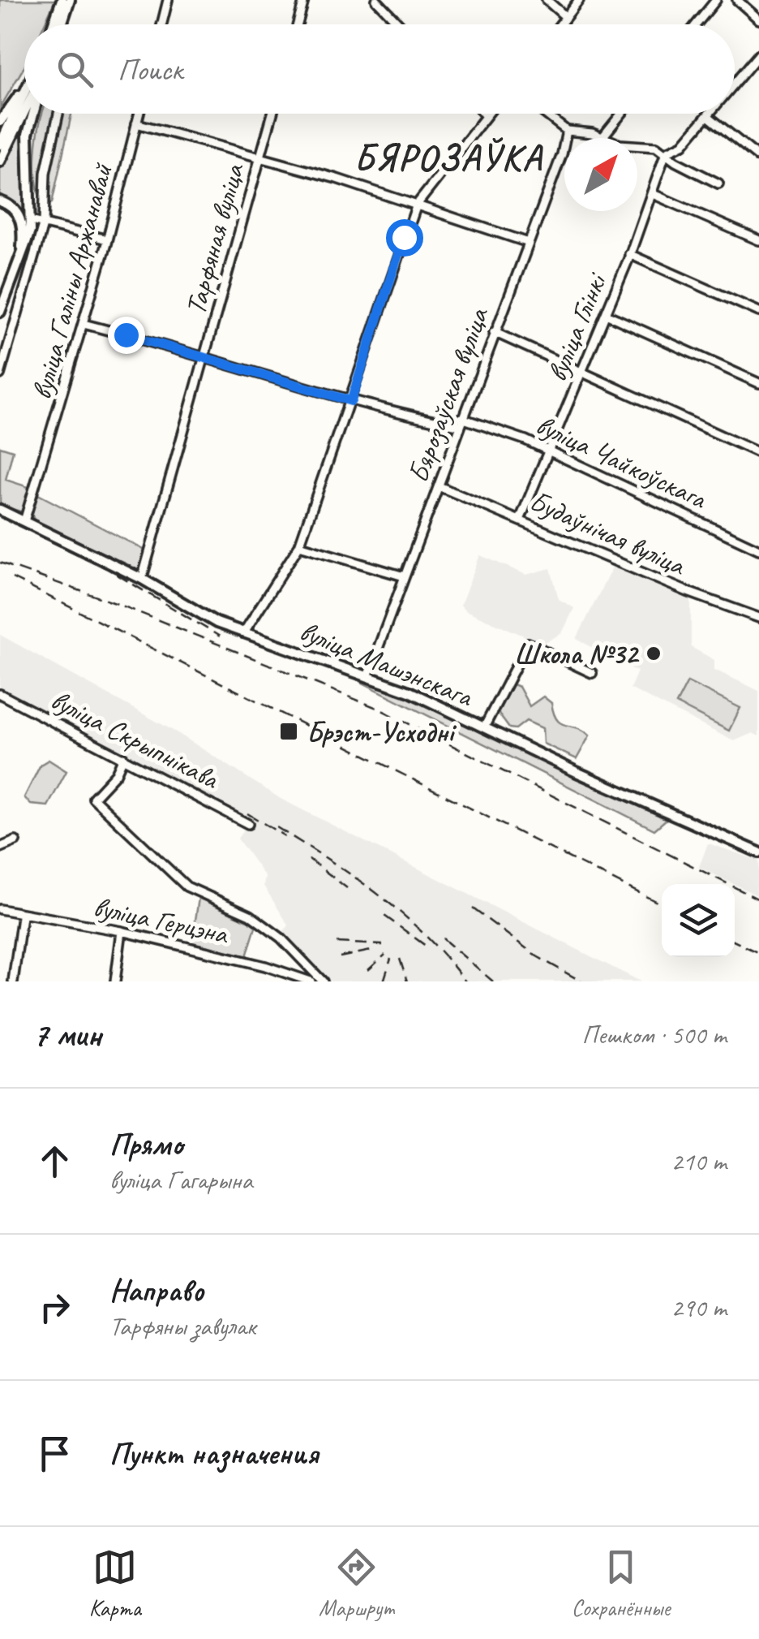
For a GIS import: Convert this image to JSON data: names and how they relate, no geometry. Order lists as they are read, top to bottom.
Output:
{
  "streets": {
    "main road": ["вуліца Машэнскага"],
    "street": [
      "Тарфяная вуліца",
      "вуліца Галіны Аржанавай",
      "вуліца Глінкі",
      "Бярозаўская вуліца",
      "вуліца Чайкоўскага",
      "Будаўнічая вуліца",
      "вуліца Скрыпнікава",
      "вуліца Герцэна"
    ]
  },
  "crossings": [
    ["Тарфяная вуліца", "вуліца Чайкоўскага"],
    ["Тарфяная вуліца", "вуліца Машэнскага"],
    ["вуліца Галіны Аржанавай", "вуліца Чайкоўскага"],
    ["вуліца Галіны Аржанавай", "вуліца Машэнскага"],
    ["вуліца Глінкі", "вуліца Чайкоўскага"],
    ["вуліца Глінкі", "Будаўнічая вуліца"],
    ["Бярозаўская вуліца", "вуліца Чайкоўскага"],
    ["Бярозаўская вуліца", "Будаўнічая вуліца"],
    ["Бярозаўская вуліца", "вуліца Машэнскага"]
  ],
  "districts": ["БЯРОЗАЎКА"],
  "places": {
    "other": ["Школа №32"],
    "transit": ["Брэст-Усходні"]
  },
  "north": "top right",
  "page": {
    "search": "Поиск",
    "heading": ["7 мин", "Пешком · 500 m"],
    "list": [
      ["Прямо", "вуліца Гагарына", "210 m"],
      ["Направо", "Тарфяны завулак", "290 m"],
      "Пункт назначения"
    ],
    "nav": ["Карта", "Маршрут", "Сохранённые"]
  }
}
